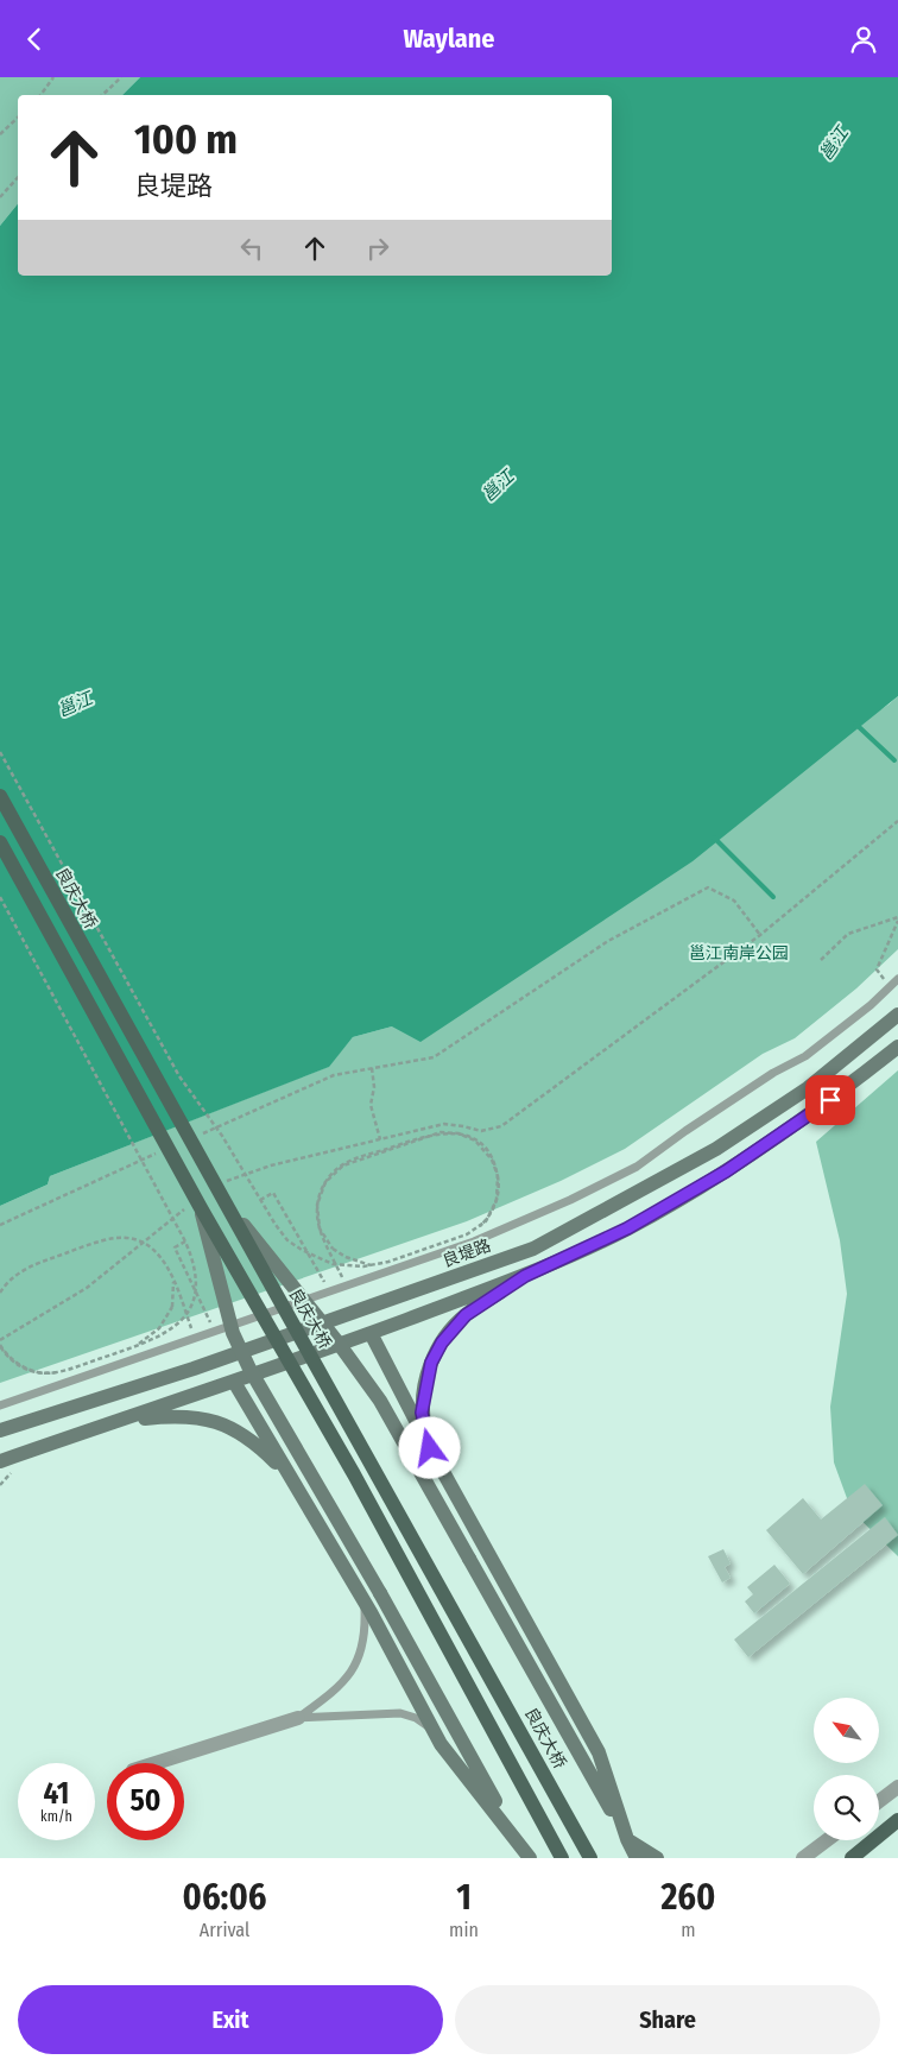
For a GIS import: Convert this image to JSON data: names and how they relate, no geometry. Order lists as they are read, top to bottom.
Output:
{
  "streets": {
    "main road": ["良庆大桥", "良堤路"]
  },
  "water": ["邕江"],
  "parks": ["邕江南岸公园"],
  "north": "top left",
  "page": {
    "header": "Waylane",
    "turn": ["100 m", "良堤路"],
    "speed": "41 km/h",
    "limit": "50",
    "eta": [
      "06:06",
      "Arrival",
      "1",
      "min",
      "260",
      "m"
    ],
    "buttons": ["Exit", "Share"]
  }
}
